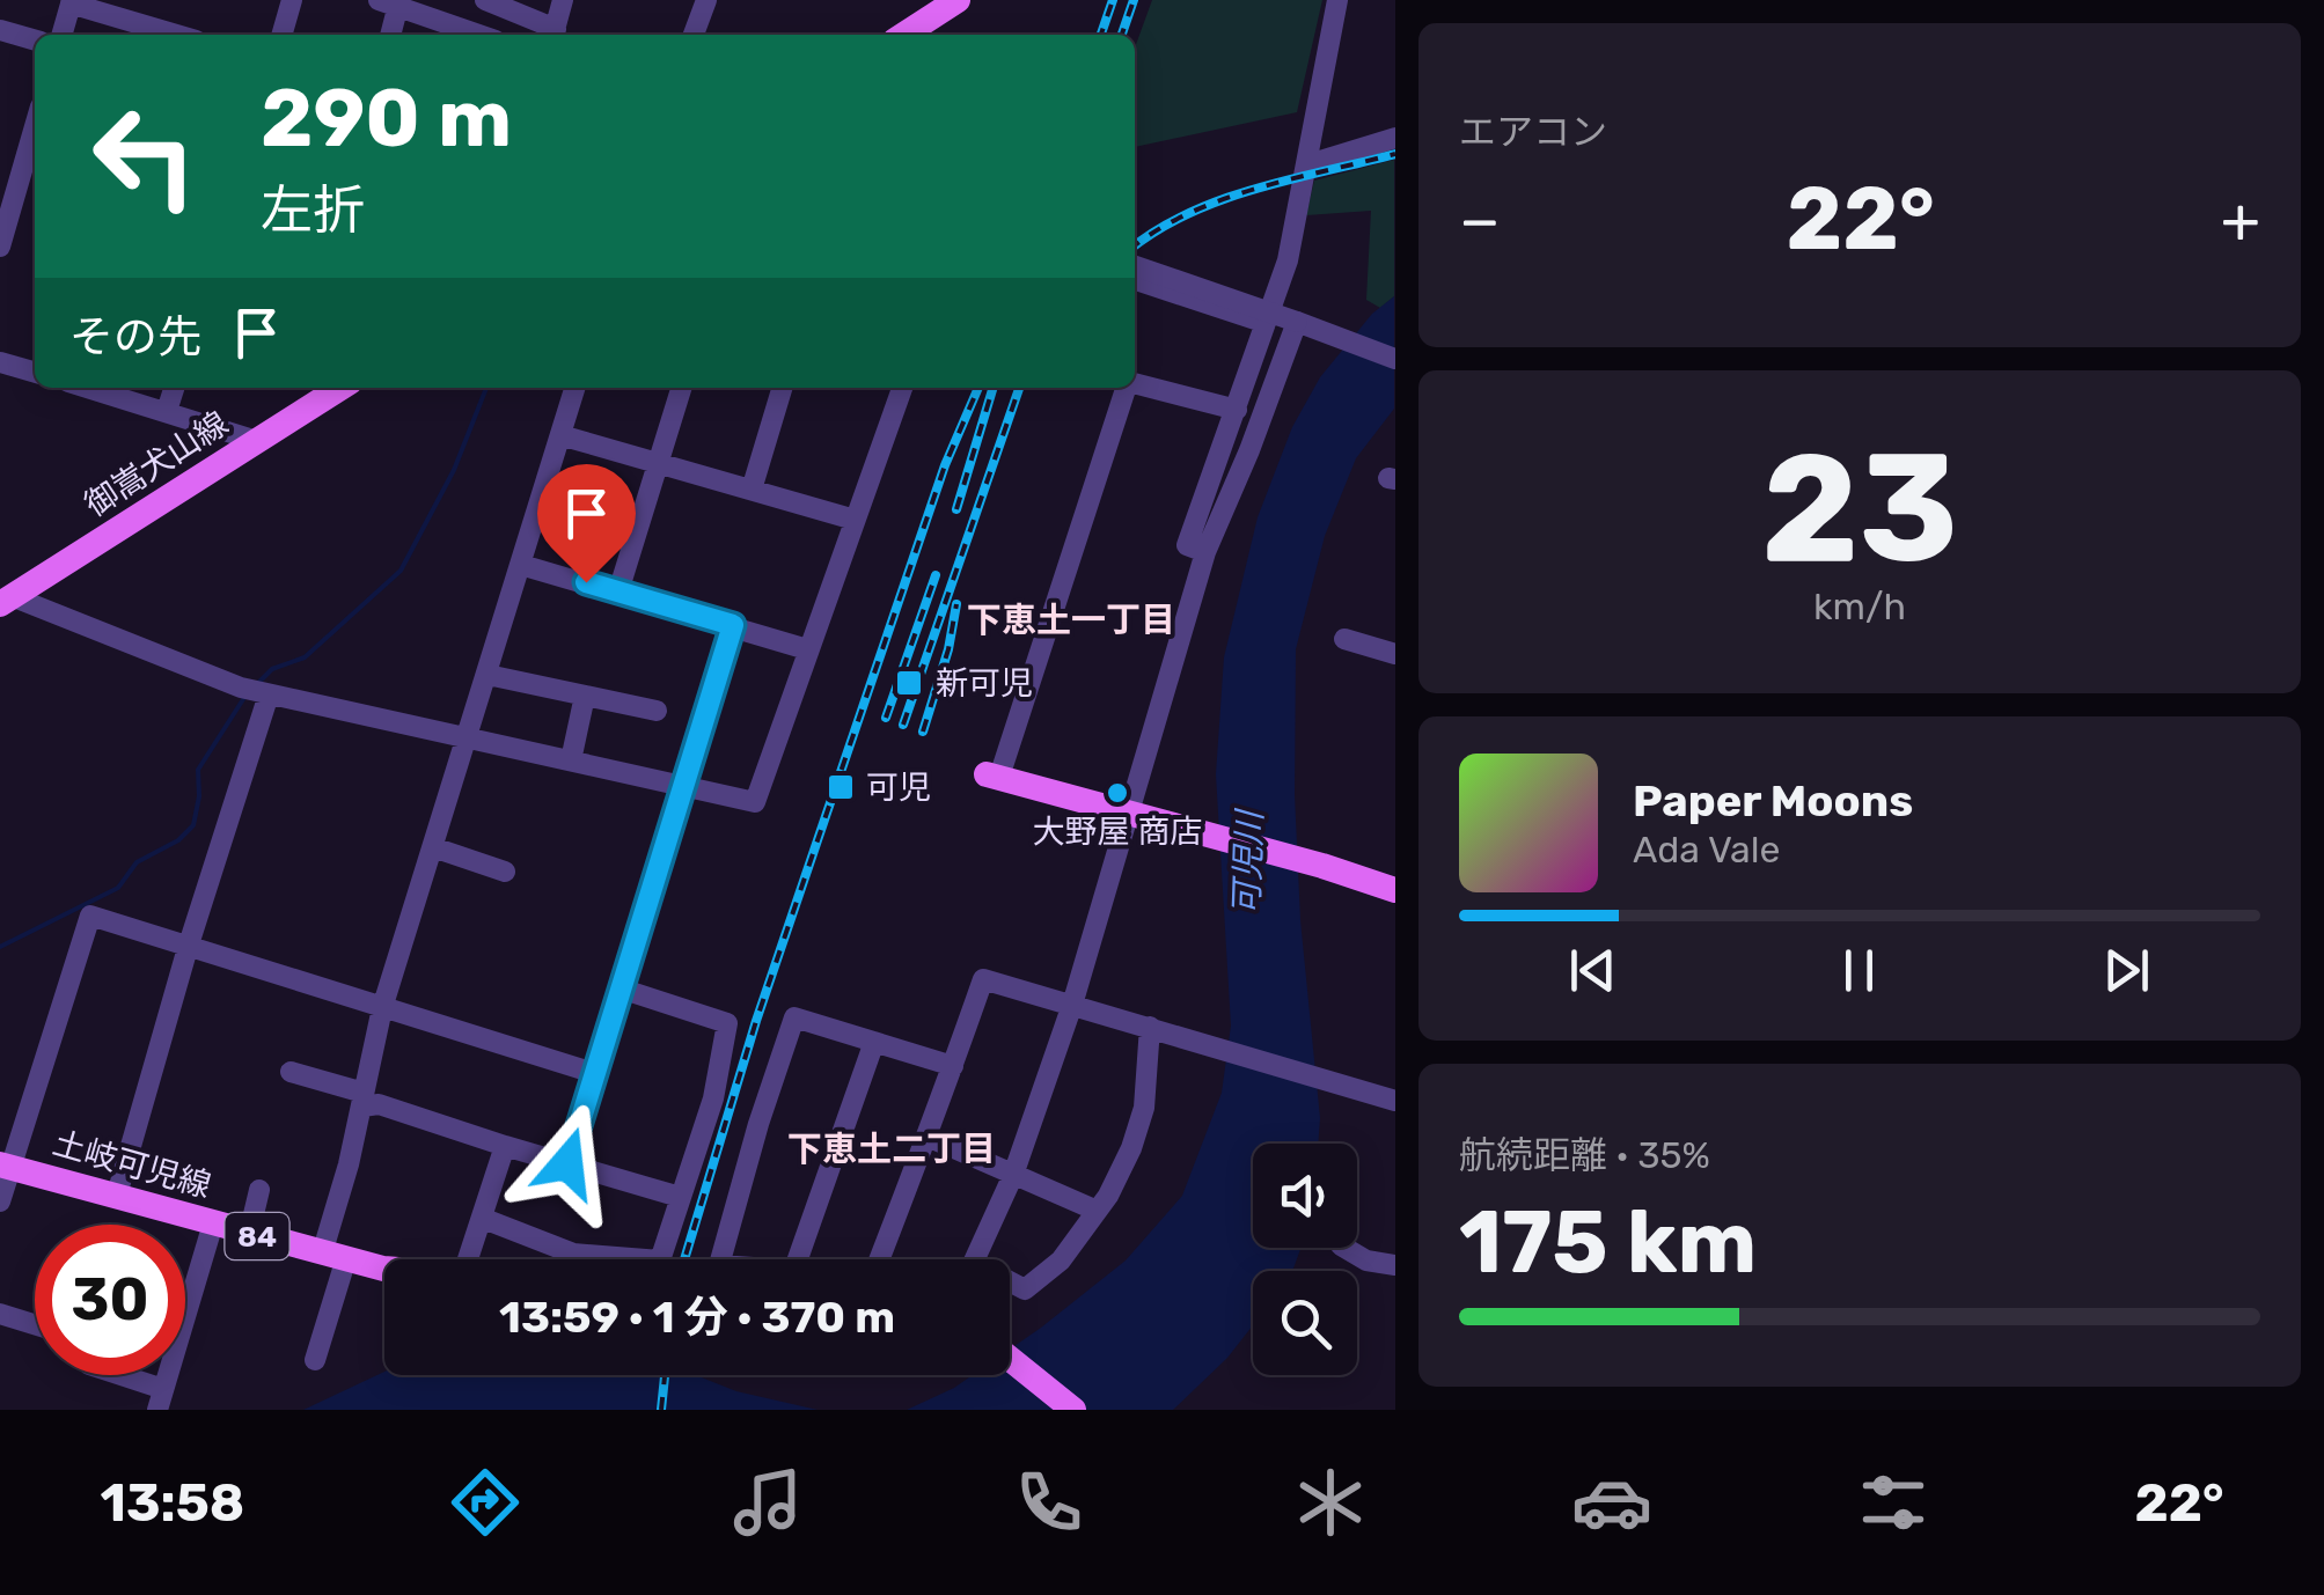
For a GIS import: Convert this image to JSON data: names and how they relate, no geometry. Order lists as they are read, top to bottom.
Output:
{
  "streets": {
    "main road": ["御嵩犬山線", "土岐可児線", "84"]
  },
  "districts": ["下恵土一丁目", "下恵土二丁目"],
  "water": ["可児川"],
  "places": {
    "transit": ["新可児", "可児"],
    "other": ["大野屋 商店"]
  },
  "page": {
    "tile": [
      "エアコン",
      ["23", "km/h"],
      ["航続距離 · 35%", "175 km"]
    ],
    "turn": ["290 m", "左折"],
    "heat": ["−", "22°", "+"],
    "then": "その先",
    "song": ["Paper Moons", "Ada Vale"],
    "limit": "30",
    "trip": "13:59 · 1 分 · 370 m",
    "tabs": ["13:58", "22°"]
  }
}
